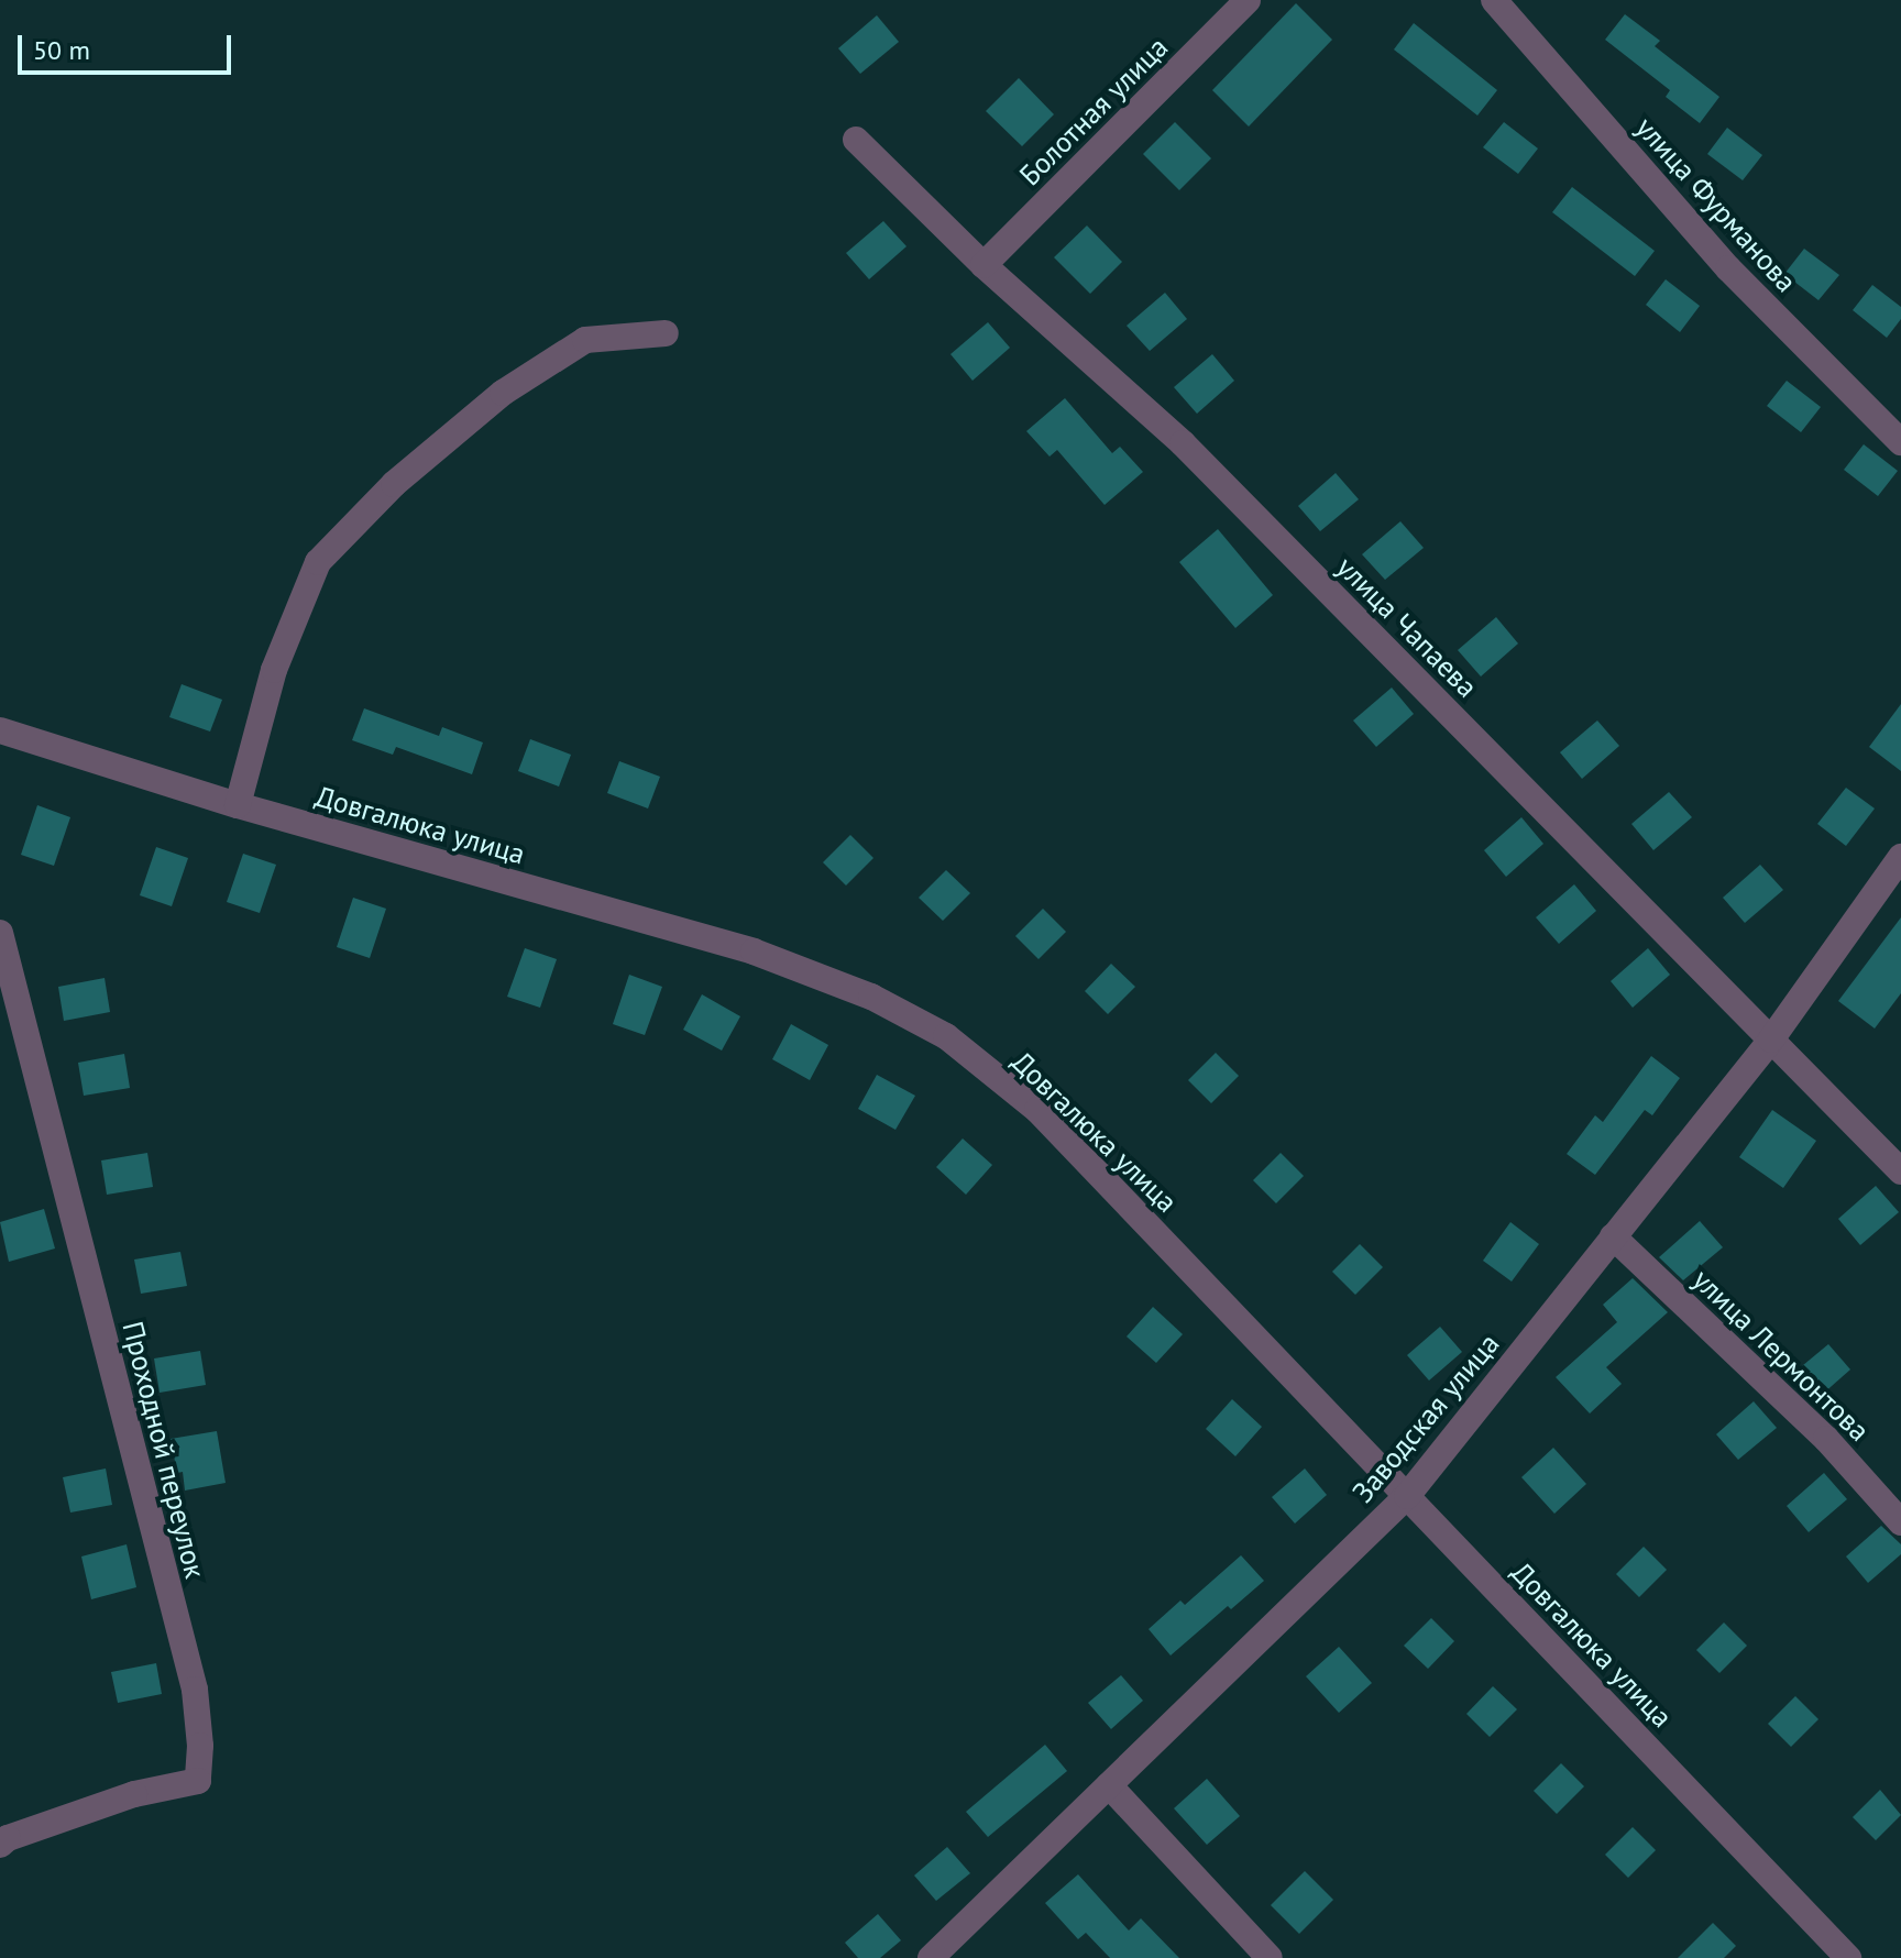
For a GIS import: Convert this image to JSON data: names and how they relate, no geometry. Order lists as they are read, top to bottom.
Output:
{
  "streets": {
    "street": [
      "Болотная улица",
      "улица Фурманова",
      "улица Чапаева",
      "Довгалюка улица",
      "улица Лермонтова",
      "Заводская улица",
      "Проходной переулок"
    ]
  },
  "crossings": [
    ["Болотная улица", "улица Чапаева"],
    ["улица Чапаева", "Заводская улица"],
    ["Довгалюка улица", "Заводская улица"],
    ["улица Лермонтова", "Заводская улица"]
  ],
  "scale_bar": "50 m"
}
